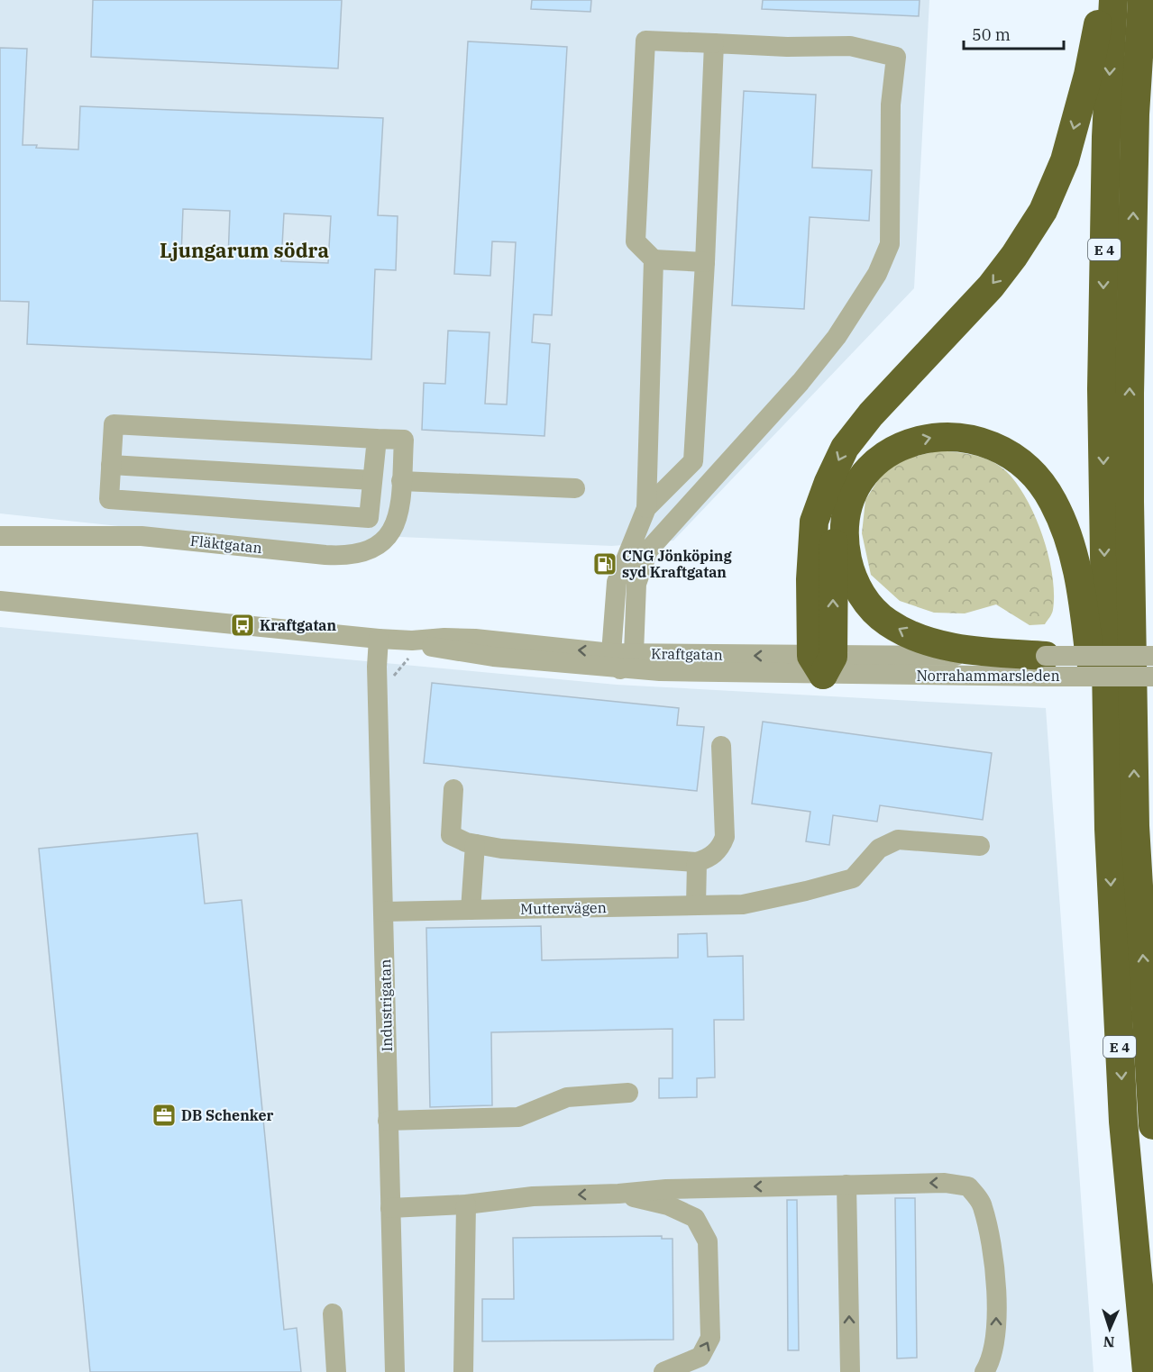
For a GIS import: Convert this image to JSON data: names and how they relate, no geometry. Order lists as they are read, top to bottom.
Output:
{
  "streets": {
    "highway": ["E 4"],
    "street": [
      "Fläktgatan",
      "Kraftgatan",
      "Norrahammarsleden",
      "Muttervägen",
      "Industrigatan"
    ]
  },
  "crossings": [
    ["Kraftgatan", "Norrahammarsleden"],
    ["Kraftgatan", "Industrigatan"],
    ["Muttervägen", "Industrigatan"]
  ],
  "districts": ["Ljungarum södra"],
  "places": {
    "fuel station": ["CNG Jönköping syd Kraftgatan"],
    "bus stop": ["Kraftgatan"],
    "office": ["DB Schenker"]
  },
  "scale_bar": "50 m",
  "north": "bottom"
}
